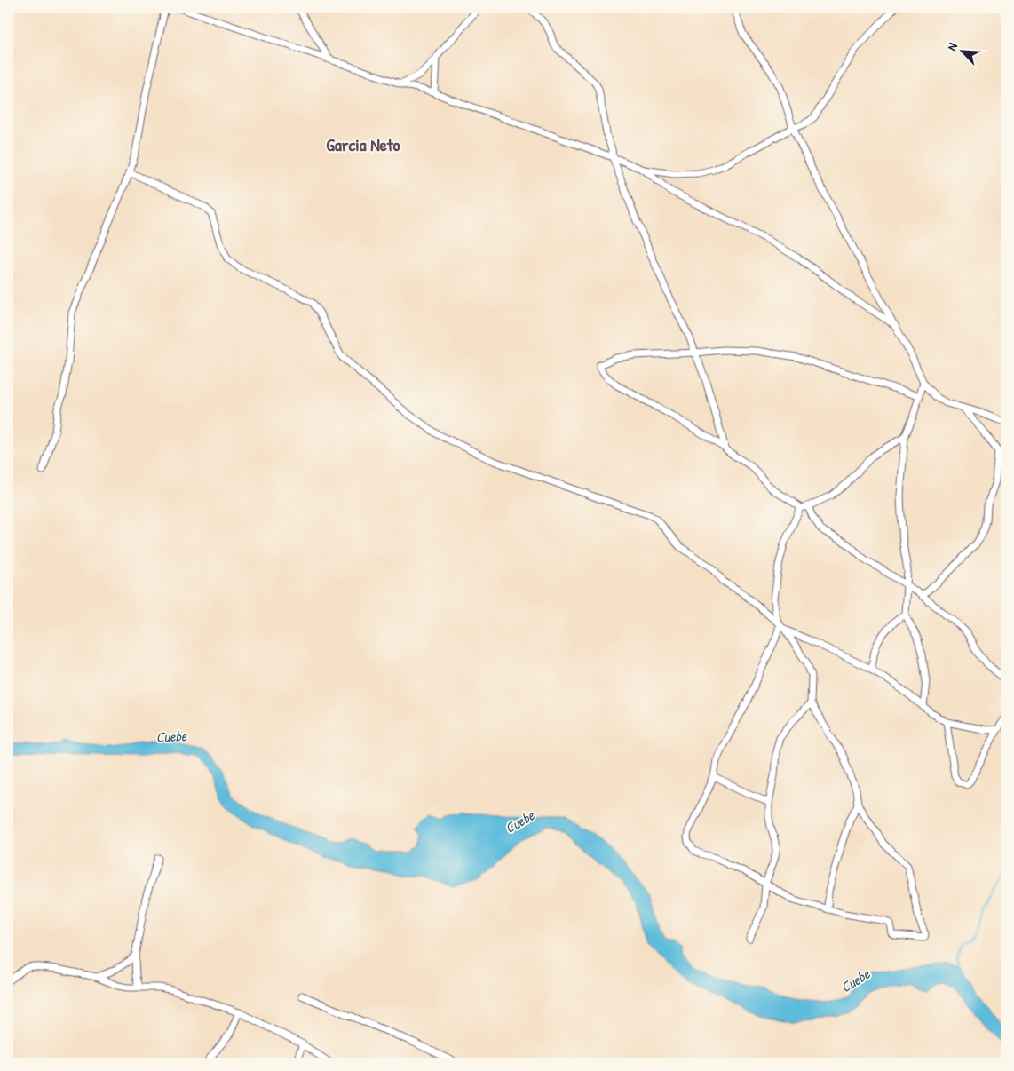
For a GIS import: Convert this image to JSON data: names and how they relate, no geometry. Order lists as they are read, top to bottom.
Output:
{
  "districts": ["Garcia Neto"],
  "water": ["Cuebe"],
  "north": "top left"
}
